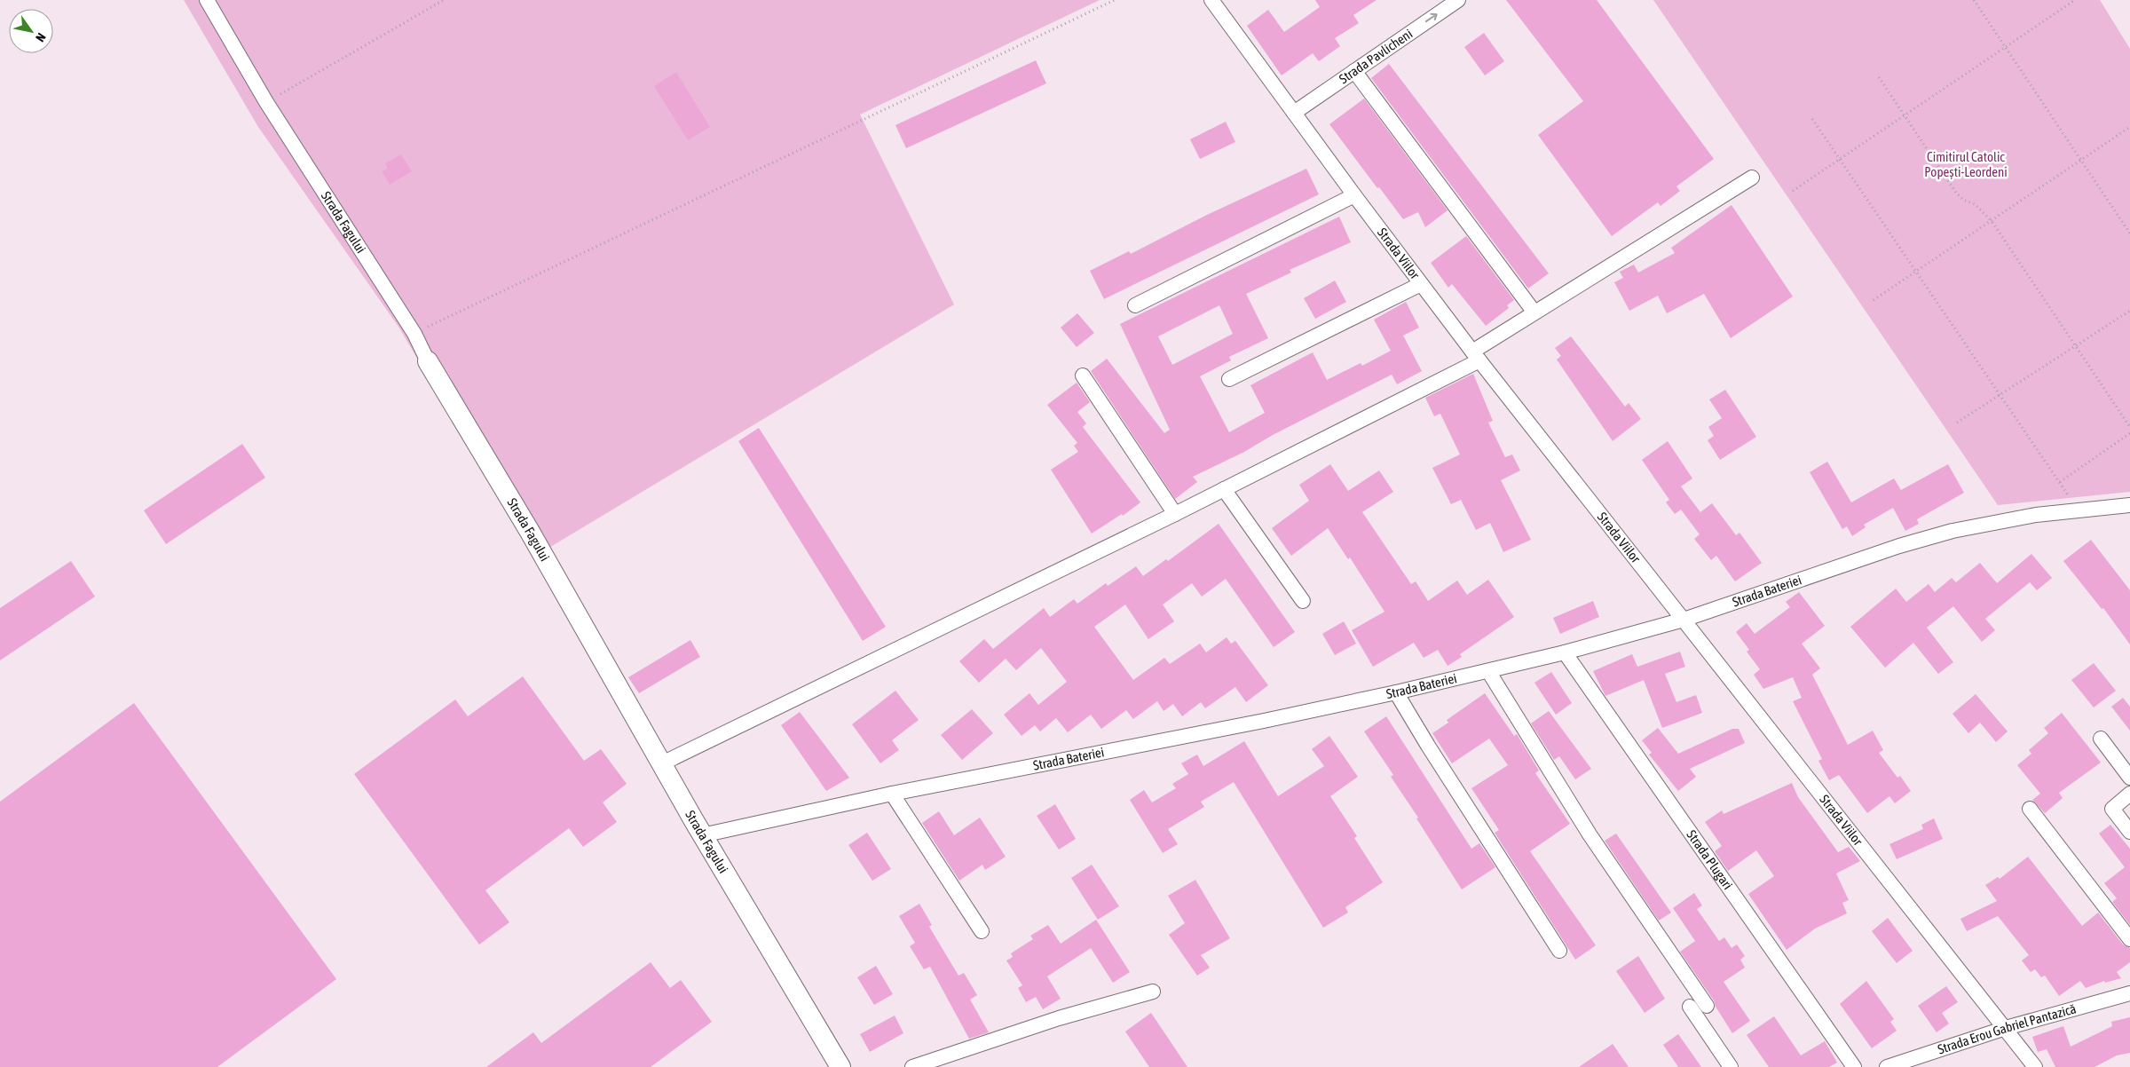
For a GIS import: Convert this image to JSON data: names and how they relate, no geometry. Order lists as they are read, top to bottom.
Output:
{
  "streets": {
    "street": [
      "Strada Pavlicheni",
      "Strada Fagului",
      "Strada Viilor",
      "Strada Bateriei",
      "Strada Plugari",
      "Strada Erou Gabriel Pantazică"
    ]
  },
  "crossings": [
    ["Strada Pavlicheni", "Strada Viilor"],
    ["Strada Fagului", "Strada Bateriei"],
    ["Strada Viilor", "Strada Bateriei"],
    ["Strada Viilor", "Strada Erou Gabriel Pantazică"],
    ["Strada Bateriei", "Strada Plugari"]
  ],
  "one_way": ["Strada Pavlicheni"],
  "parks": ["Cimitirul Catolic Popești-Leordeni"],
  "north": "bottom right"
}
